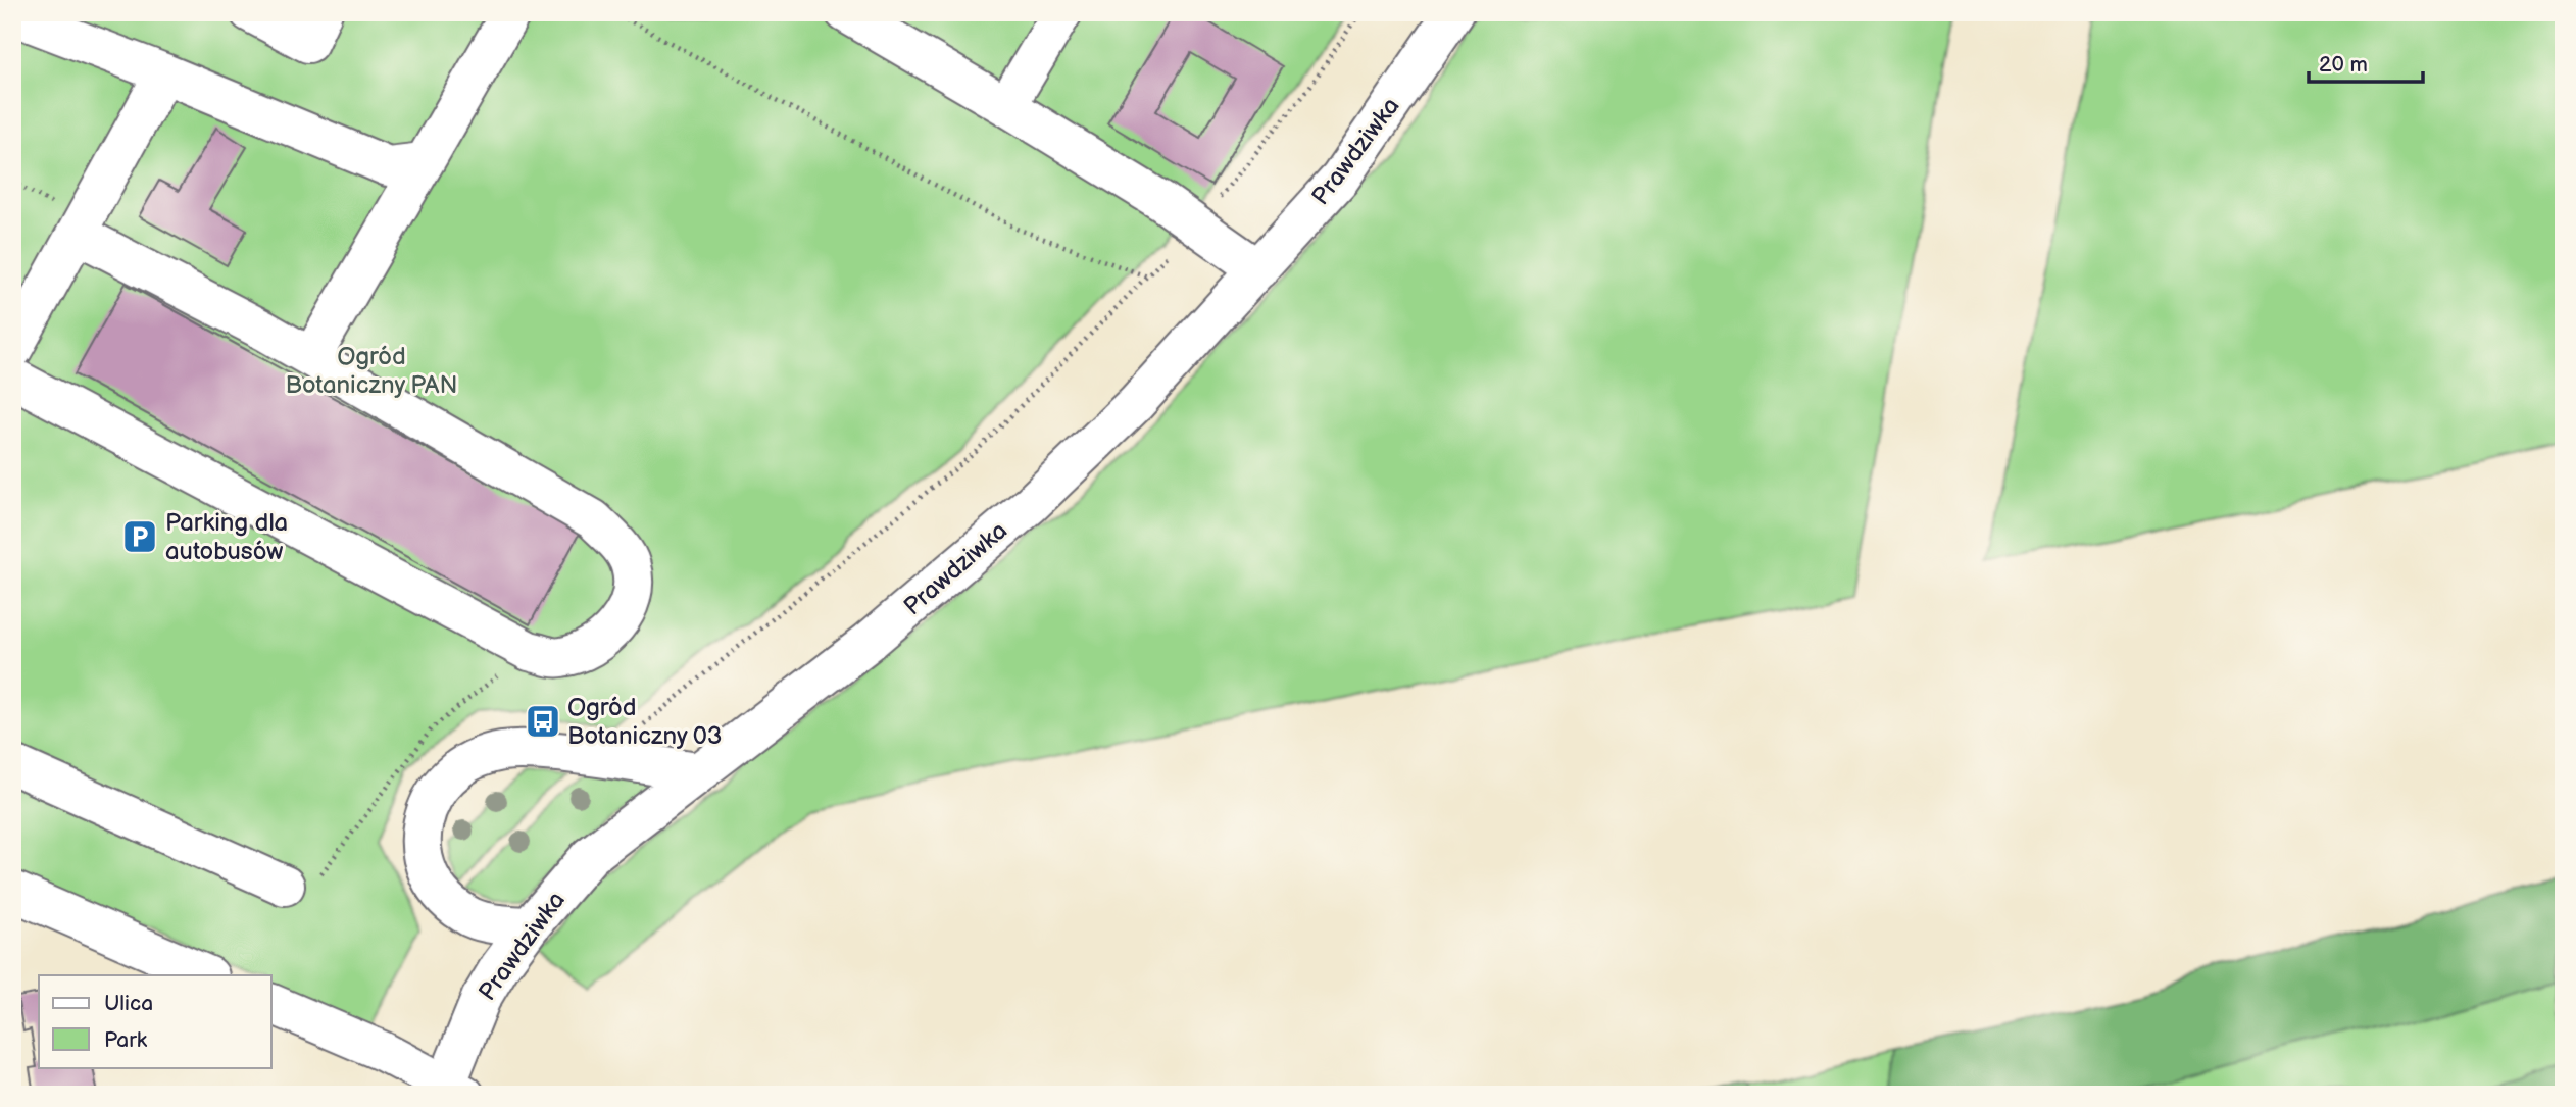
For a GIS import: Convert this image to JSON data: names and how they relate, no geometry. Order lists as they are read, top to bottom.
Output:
{
  "streets": {
    "street": ["Prawdziwka"]
  },
  "parks": ["Ogród Botaniczny PAN"],
  "places": {
    "parking": ["Parking dla autobusów"],
    "bus stop": ["Ogród Botaniczny 03"]
  },
  "legend": ["Ulica", "Park"],
  "scale_bar": "20 m"
}
